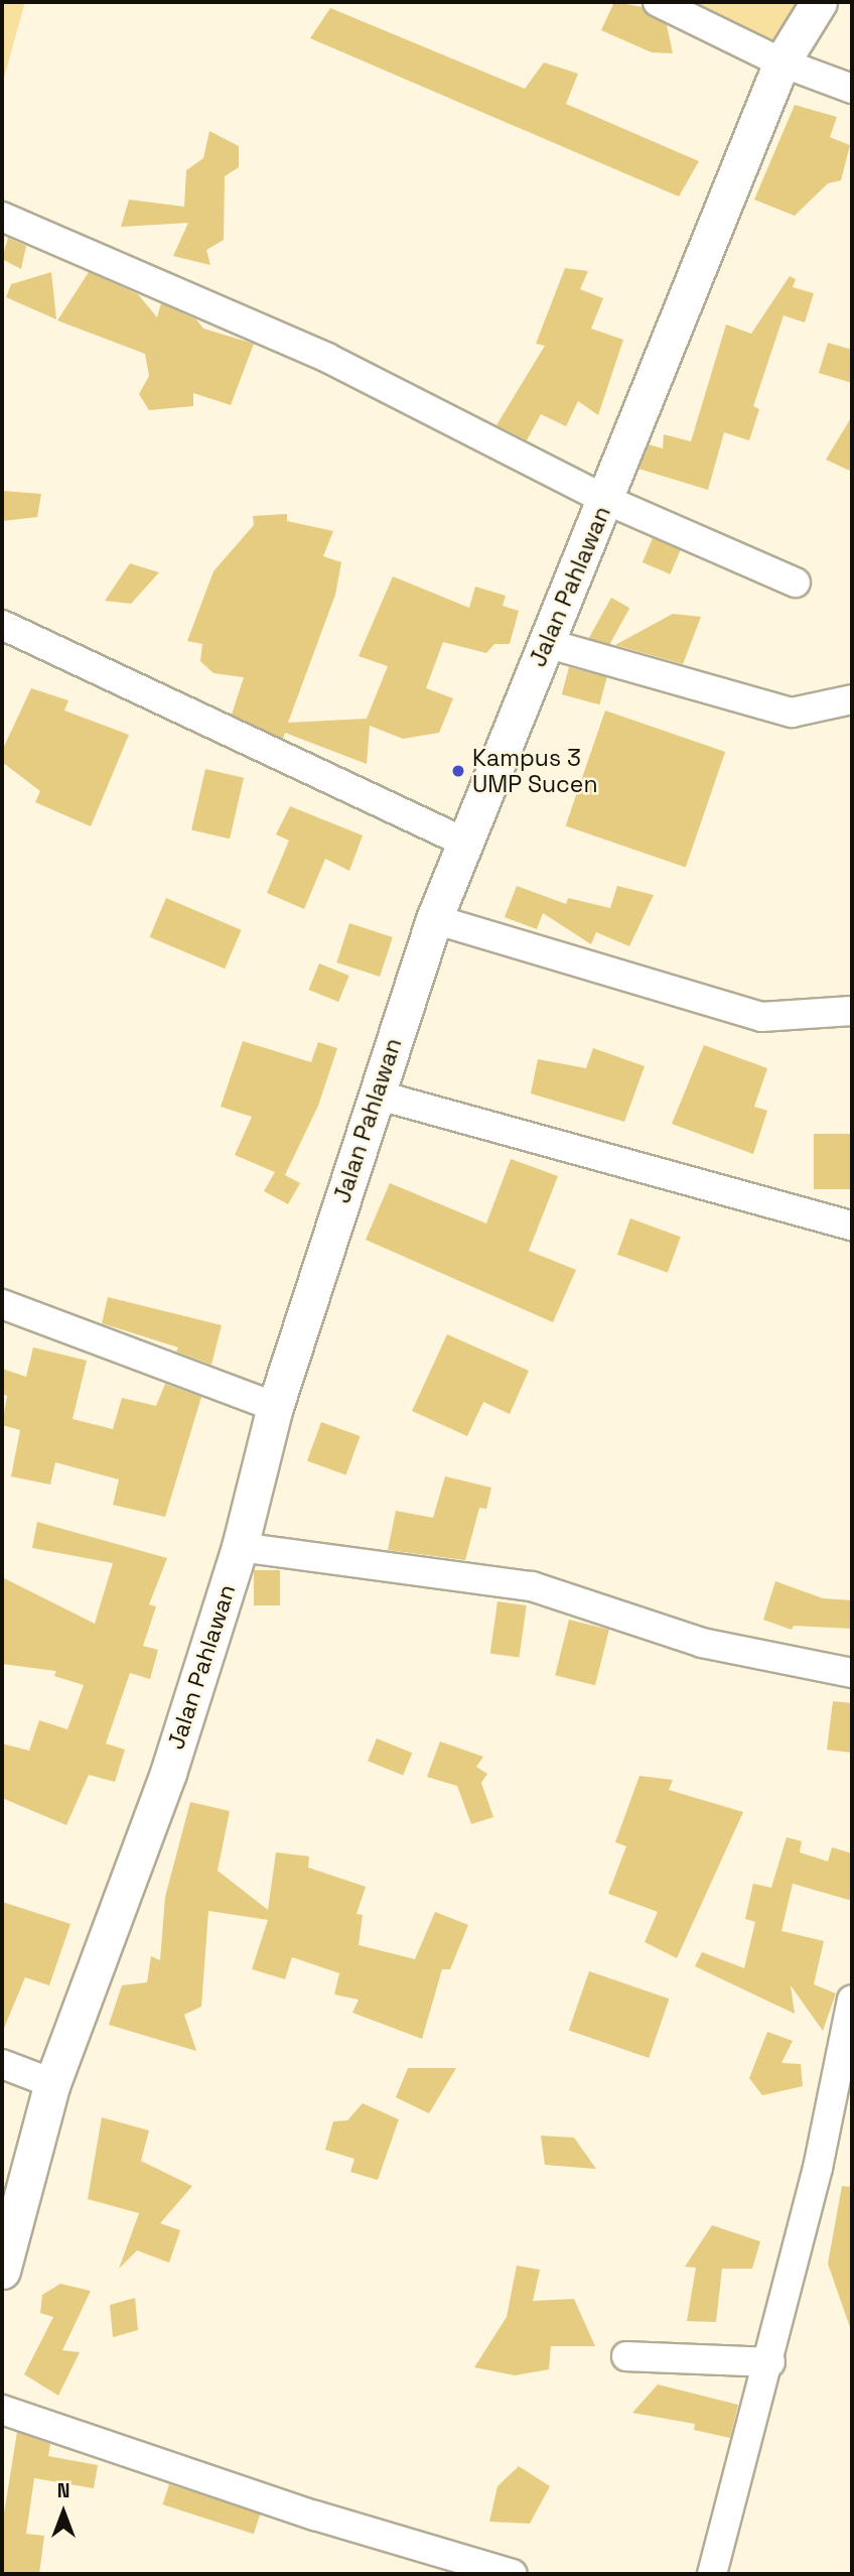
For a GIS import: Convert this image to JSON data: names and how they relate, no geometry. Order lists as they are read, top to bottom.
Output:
{
  "streets": {
    "main road": ["Jalan Pahlawan"]
  },
  "places": ["Kampus 3 UMP Sucen"],
  "north": "top"
}
